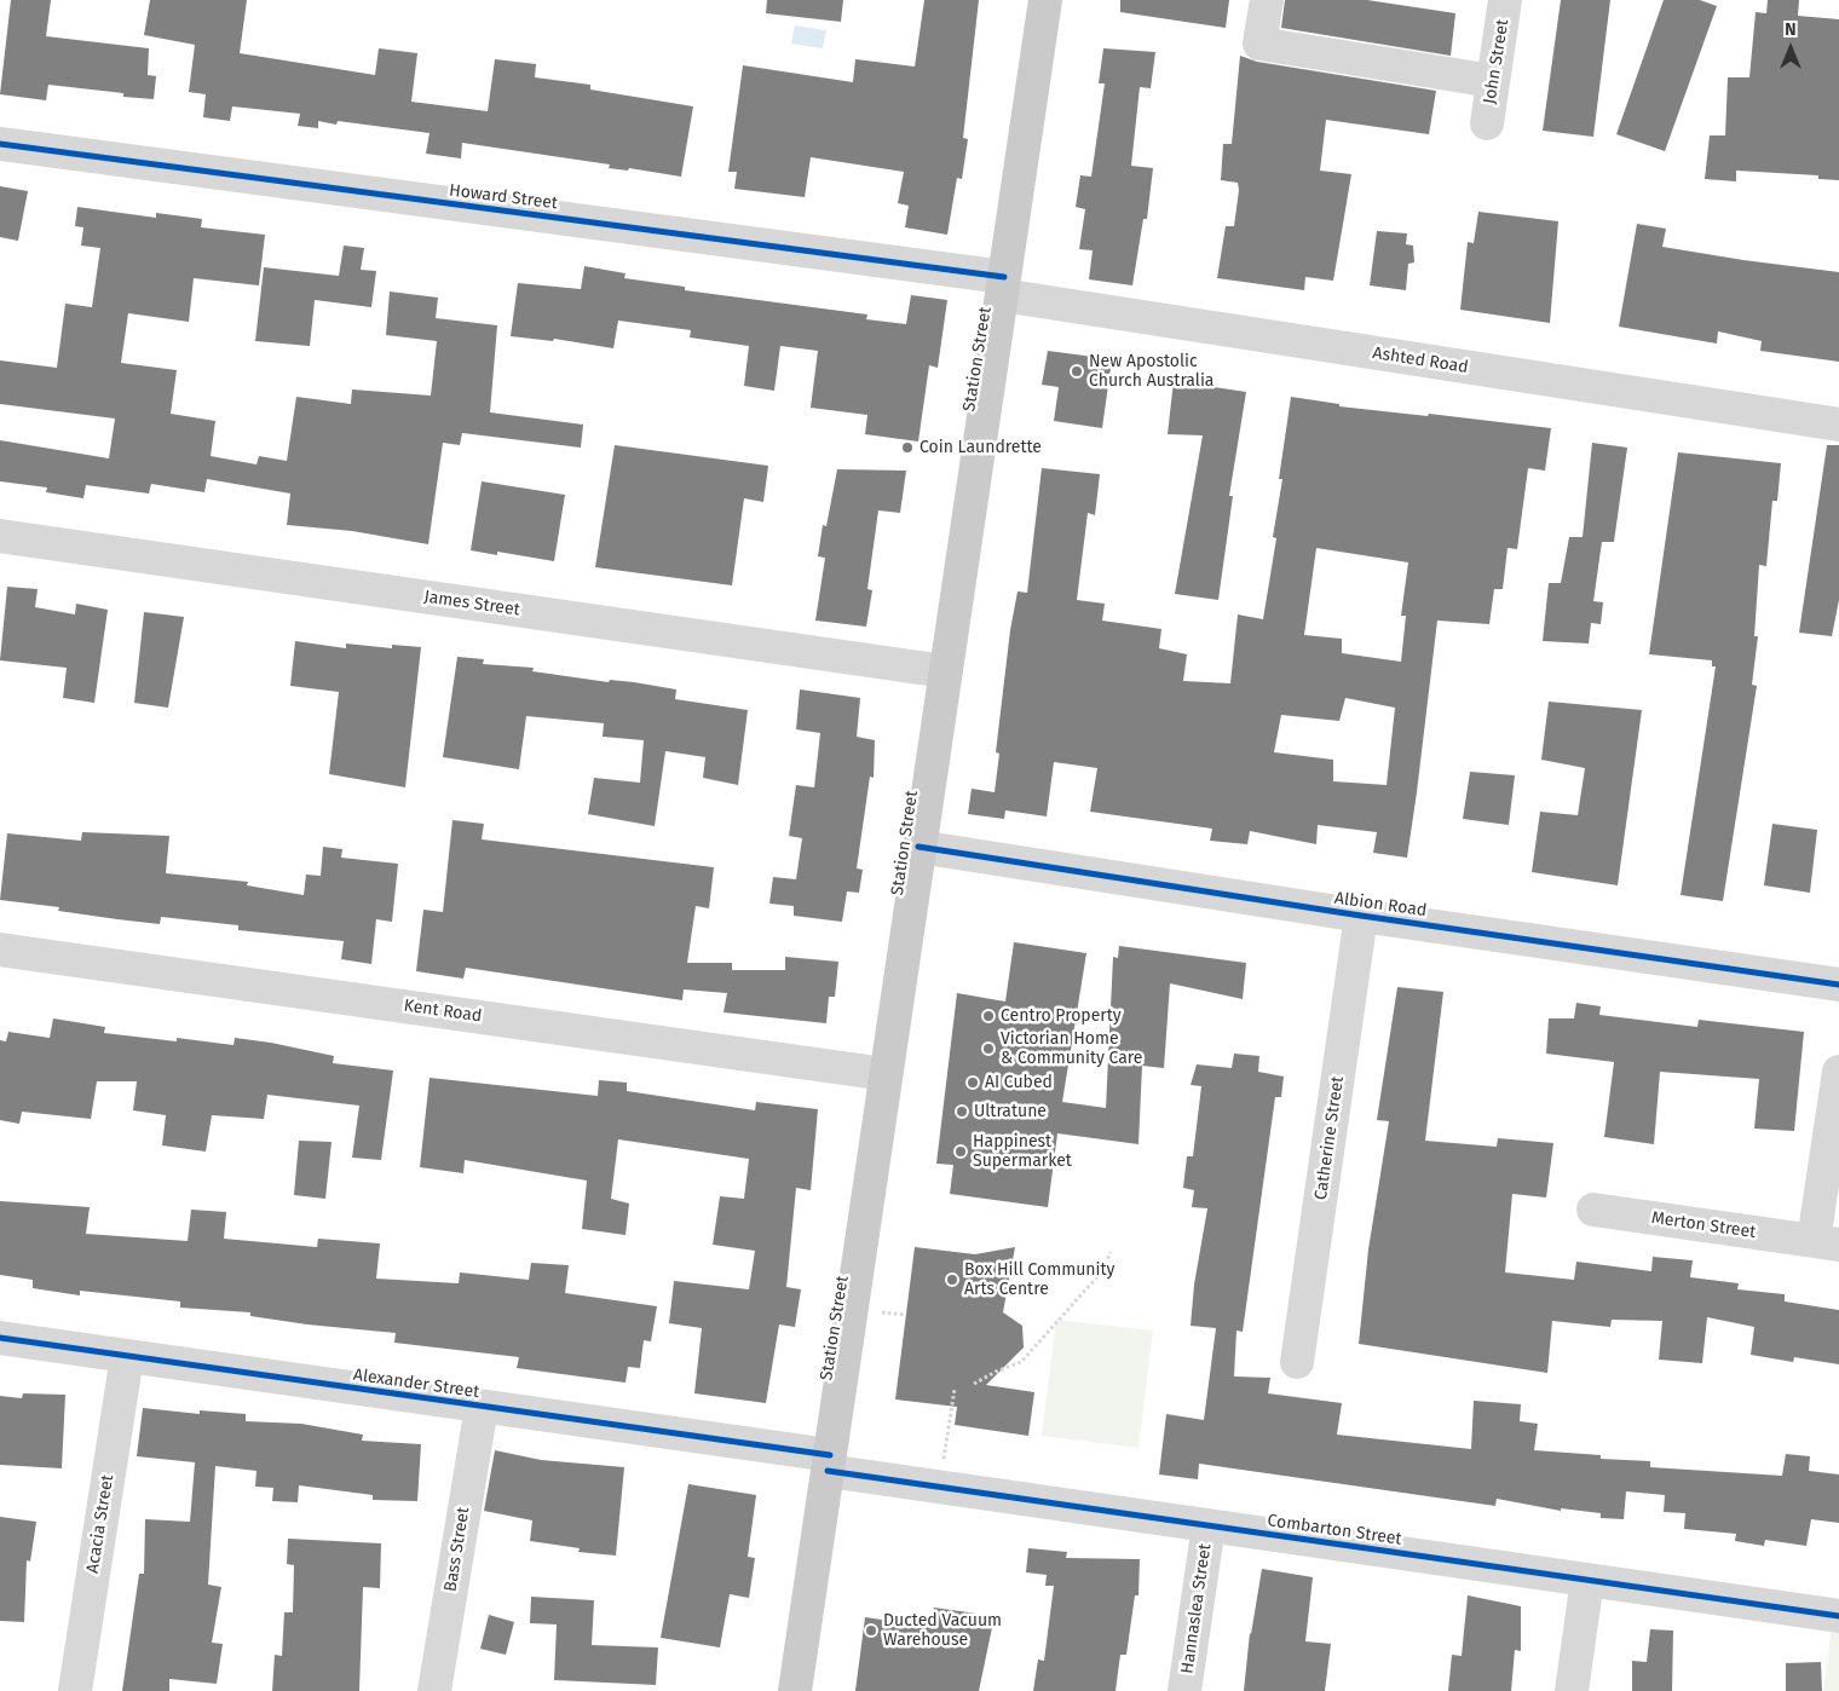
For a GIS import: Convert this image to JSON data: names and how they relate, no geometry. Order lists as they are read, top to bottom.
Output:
{
  "streets": {
    "main road": ["Station Street"],
    "street": [
      "John Street",
      "Howard Street",
      "Ashted Road",
      "James Street",
      "Albion Road",
      "Kent Road",
      "Catherine Street",
      "Merton Street",
      "Alexander Street",
      "Acacia Street",
      "Combarton Street",
      "Bass Street",
      "Hannaslea Street"
    ]
  },
  "crossings": [
    ["Howard Street", "Station Street"],
    ["Howard Street", "Ashted Road"],
    ["Station Street", "Ashted Road"],
    ["Station Street", "James Street"],
    ["Station Street", "Albion Road"],
    ["Station Street", "Kent Road"],
    ["Station Street", "Alexander Street"],
    ["Station Street", "Combarton Street"],
    ["Albion Road", "Catherine Street"],
    ["Alexander Street", "Acacia Street"],
    ["Alexander Street", "Combarton Street"],
    ["Alexander Street", "Bass Street"],
    ["Combarton Street", "Hannaslea Street"]
  ],
  "places": [
    "New Apostolic Church Australia",
    "Coin Laundrette",
    "Centro Property",
    "Victorian Home & Community Care",
    "AI Cubed",
    "Ultratune",
    "Happinest Supermarket",
    "Box Hill Community Arts Centre",
    "Ducted Vacuum Warehouse"
  ],
  "north": "top"
}
